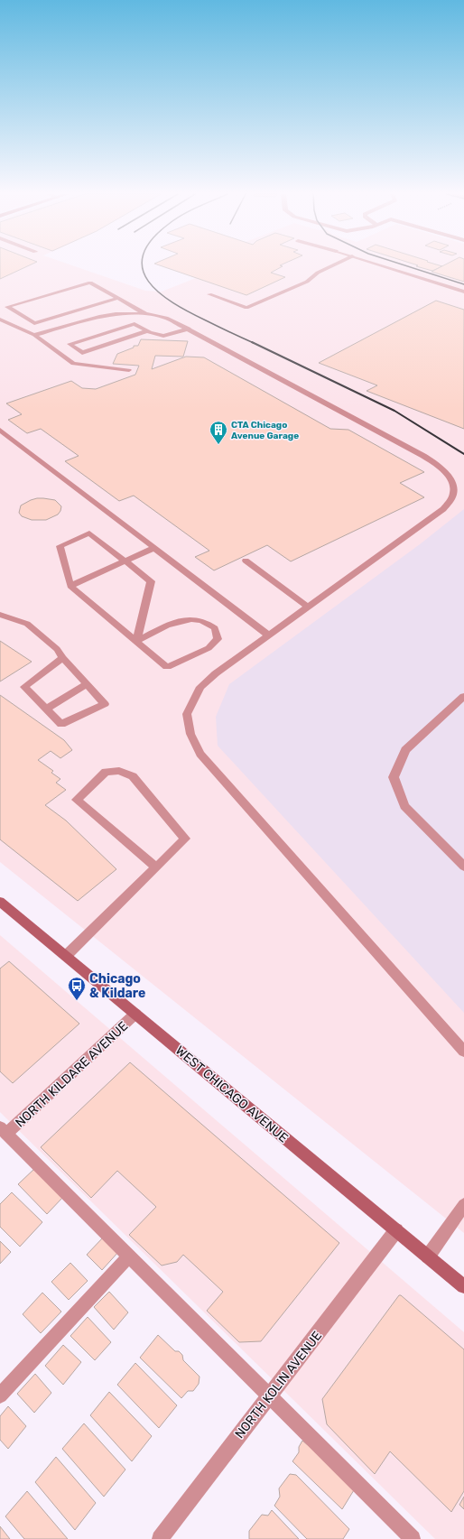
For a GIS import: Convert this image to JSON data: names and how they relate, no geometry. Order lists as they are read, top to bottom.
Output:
{
  "streets": {
    "main road": ["WEST CHICAGO AVENUE"],
    "street": ["NORTH KILDARE AVENUE", "NORTH KOLIN AVENUE"]
  },
  "crossings": [
    ["NORTH KILDARE AVENUE", "WEST CHICAGO AVENUE"],
    ["WEST CHICAGO AVENUE", "NORTH KOLIN AVENUE"]
  ],
  "places": {
    "building": ["CTA Chicago Avenue Garage"],
    "bus stop": ["Chicago & Kildare"]
  }
}
